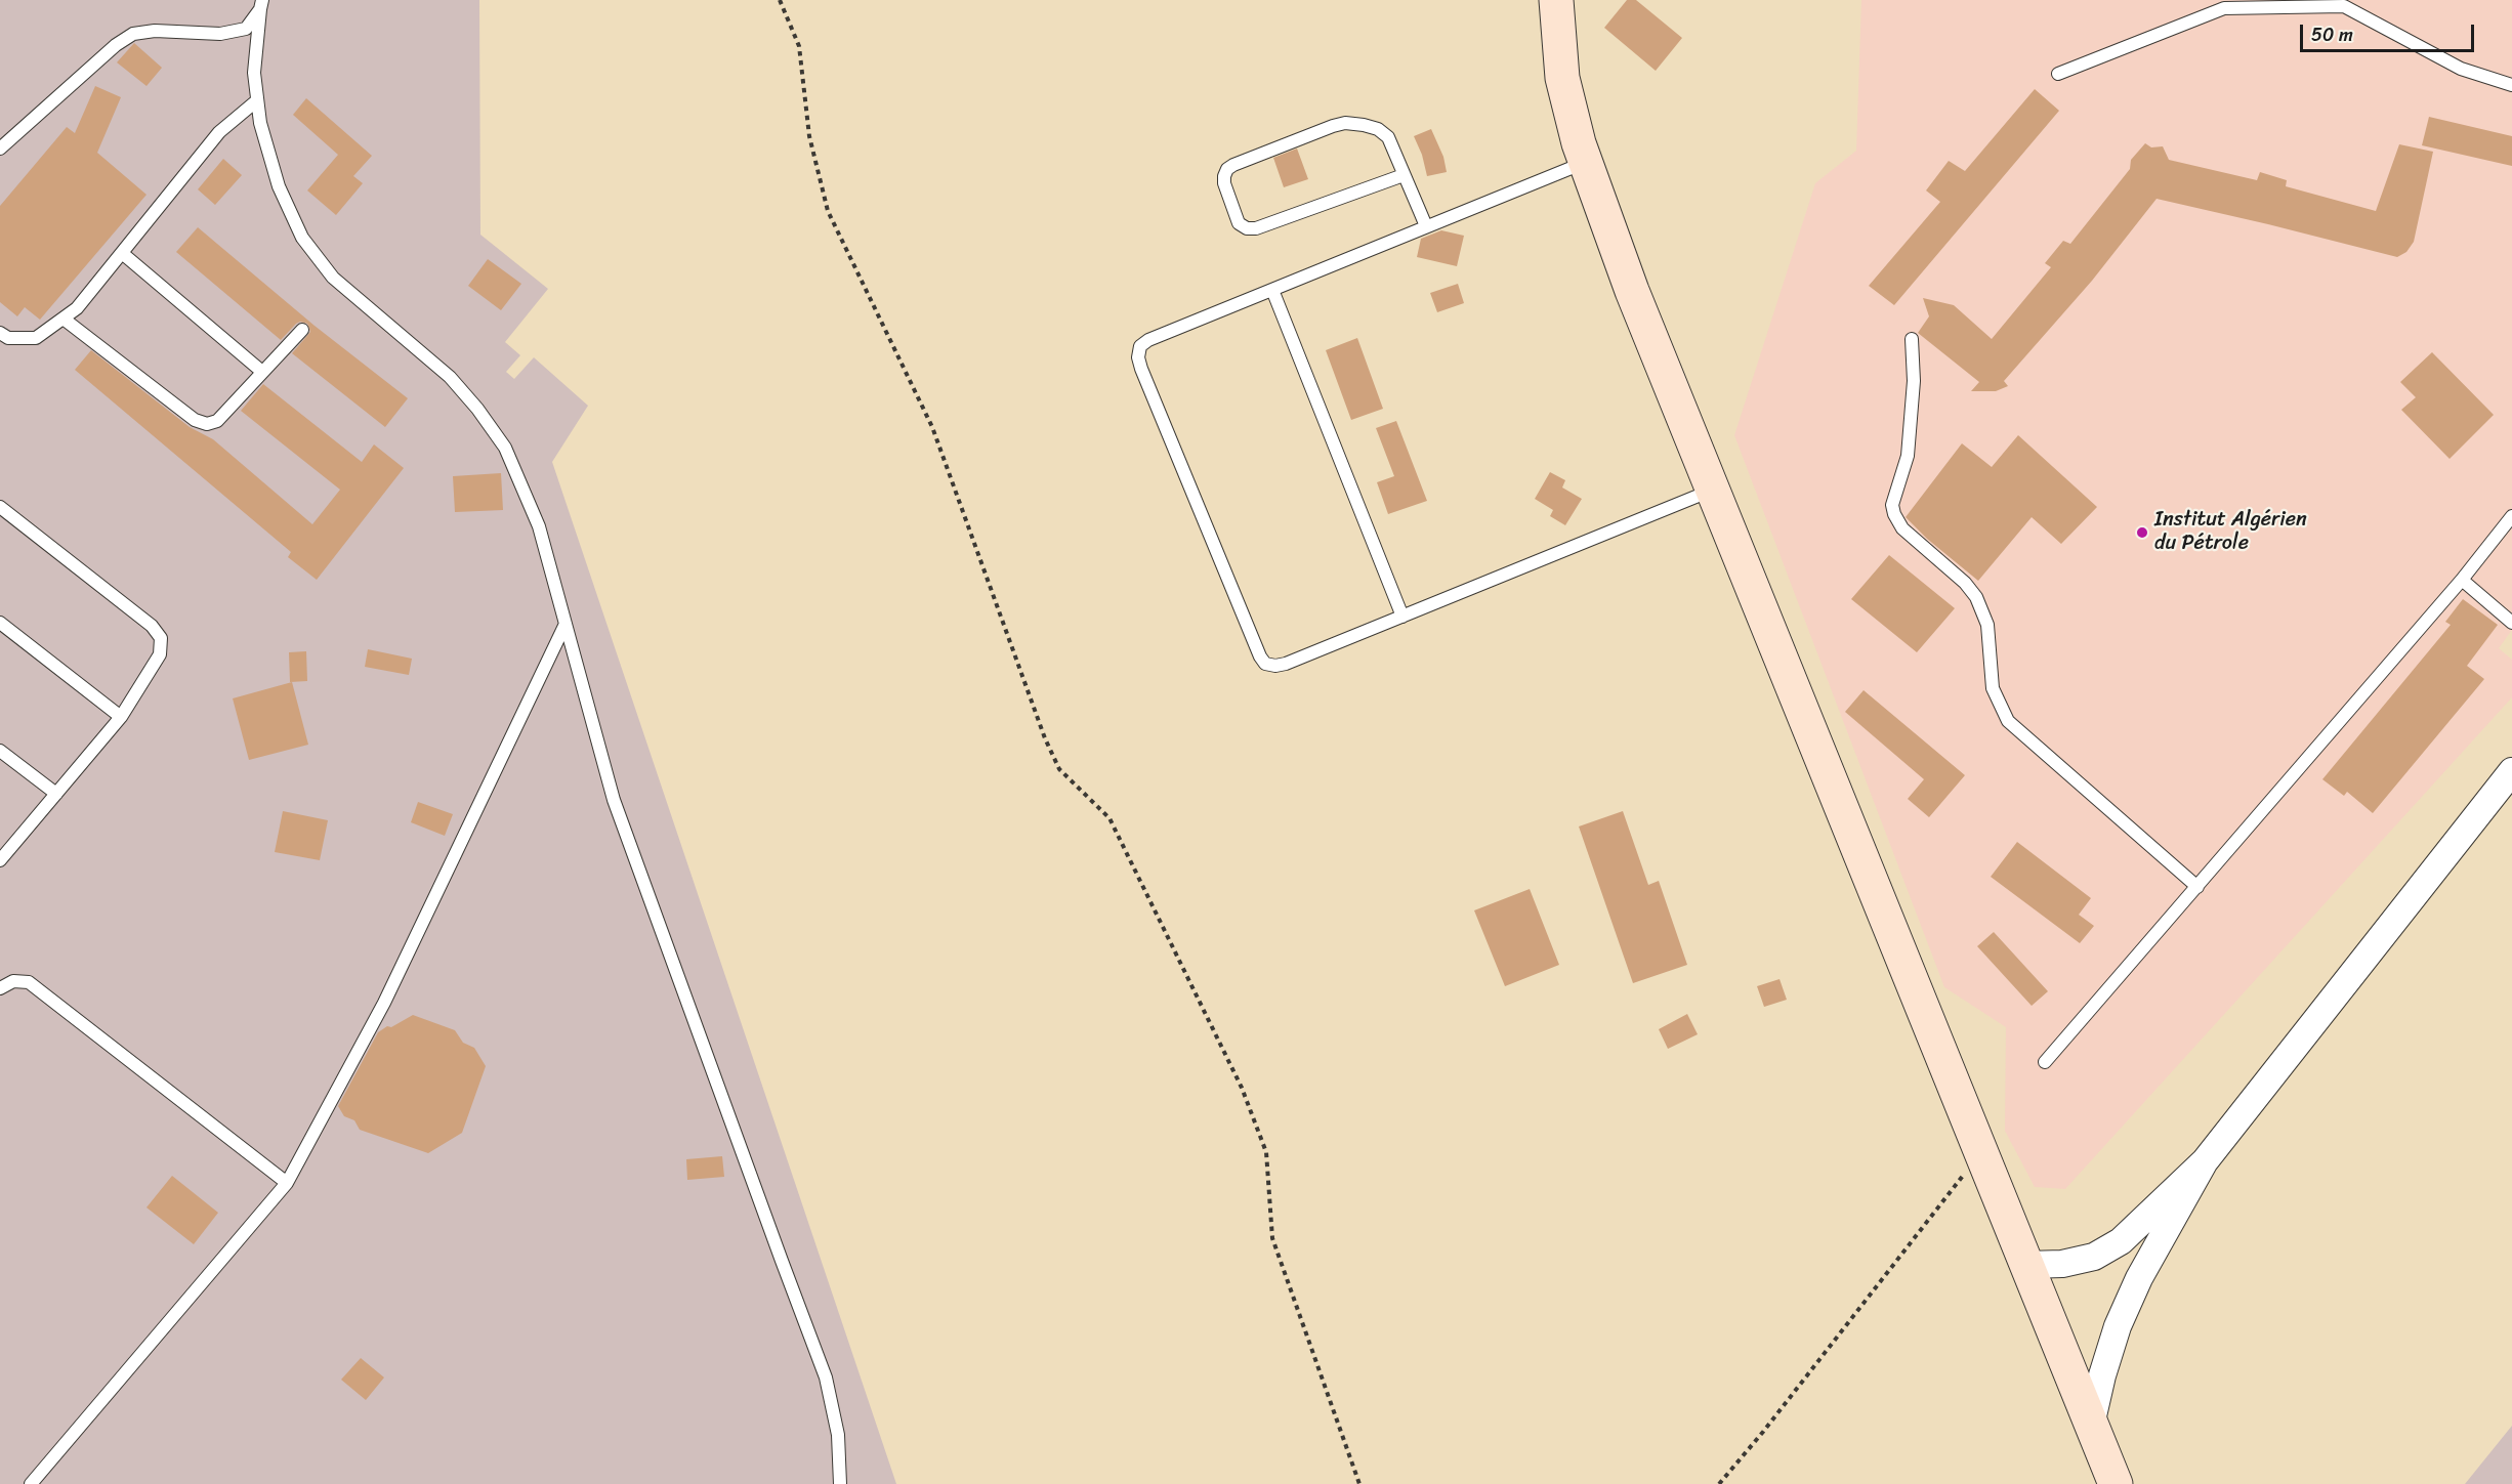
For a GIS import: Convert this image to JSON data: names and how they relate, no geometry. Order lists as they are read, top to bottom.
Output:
{
  "places": ["Institut Algérien du Pétrole"],
  "scale_bar": "50 m"
}
